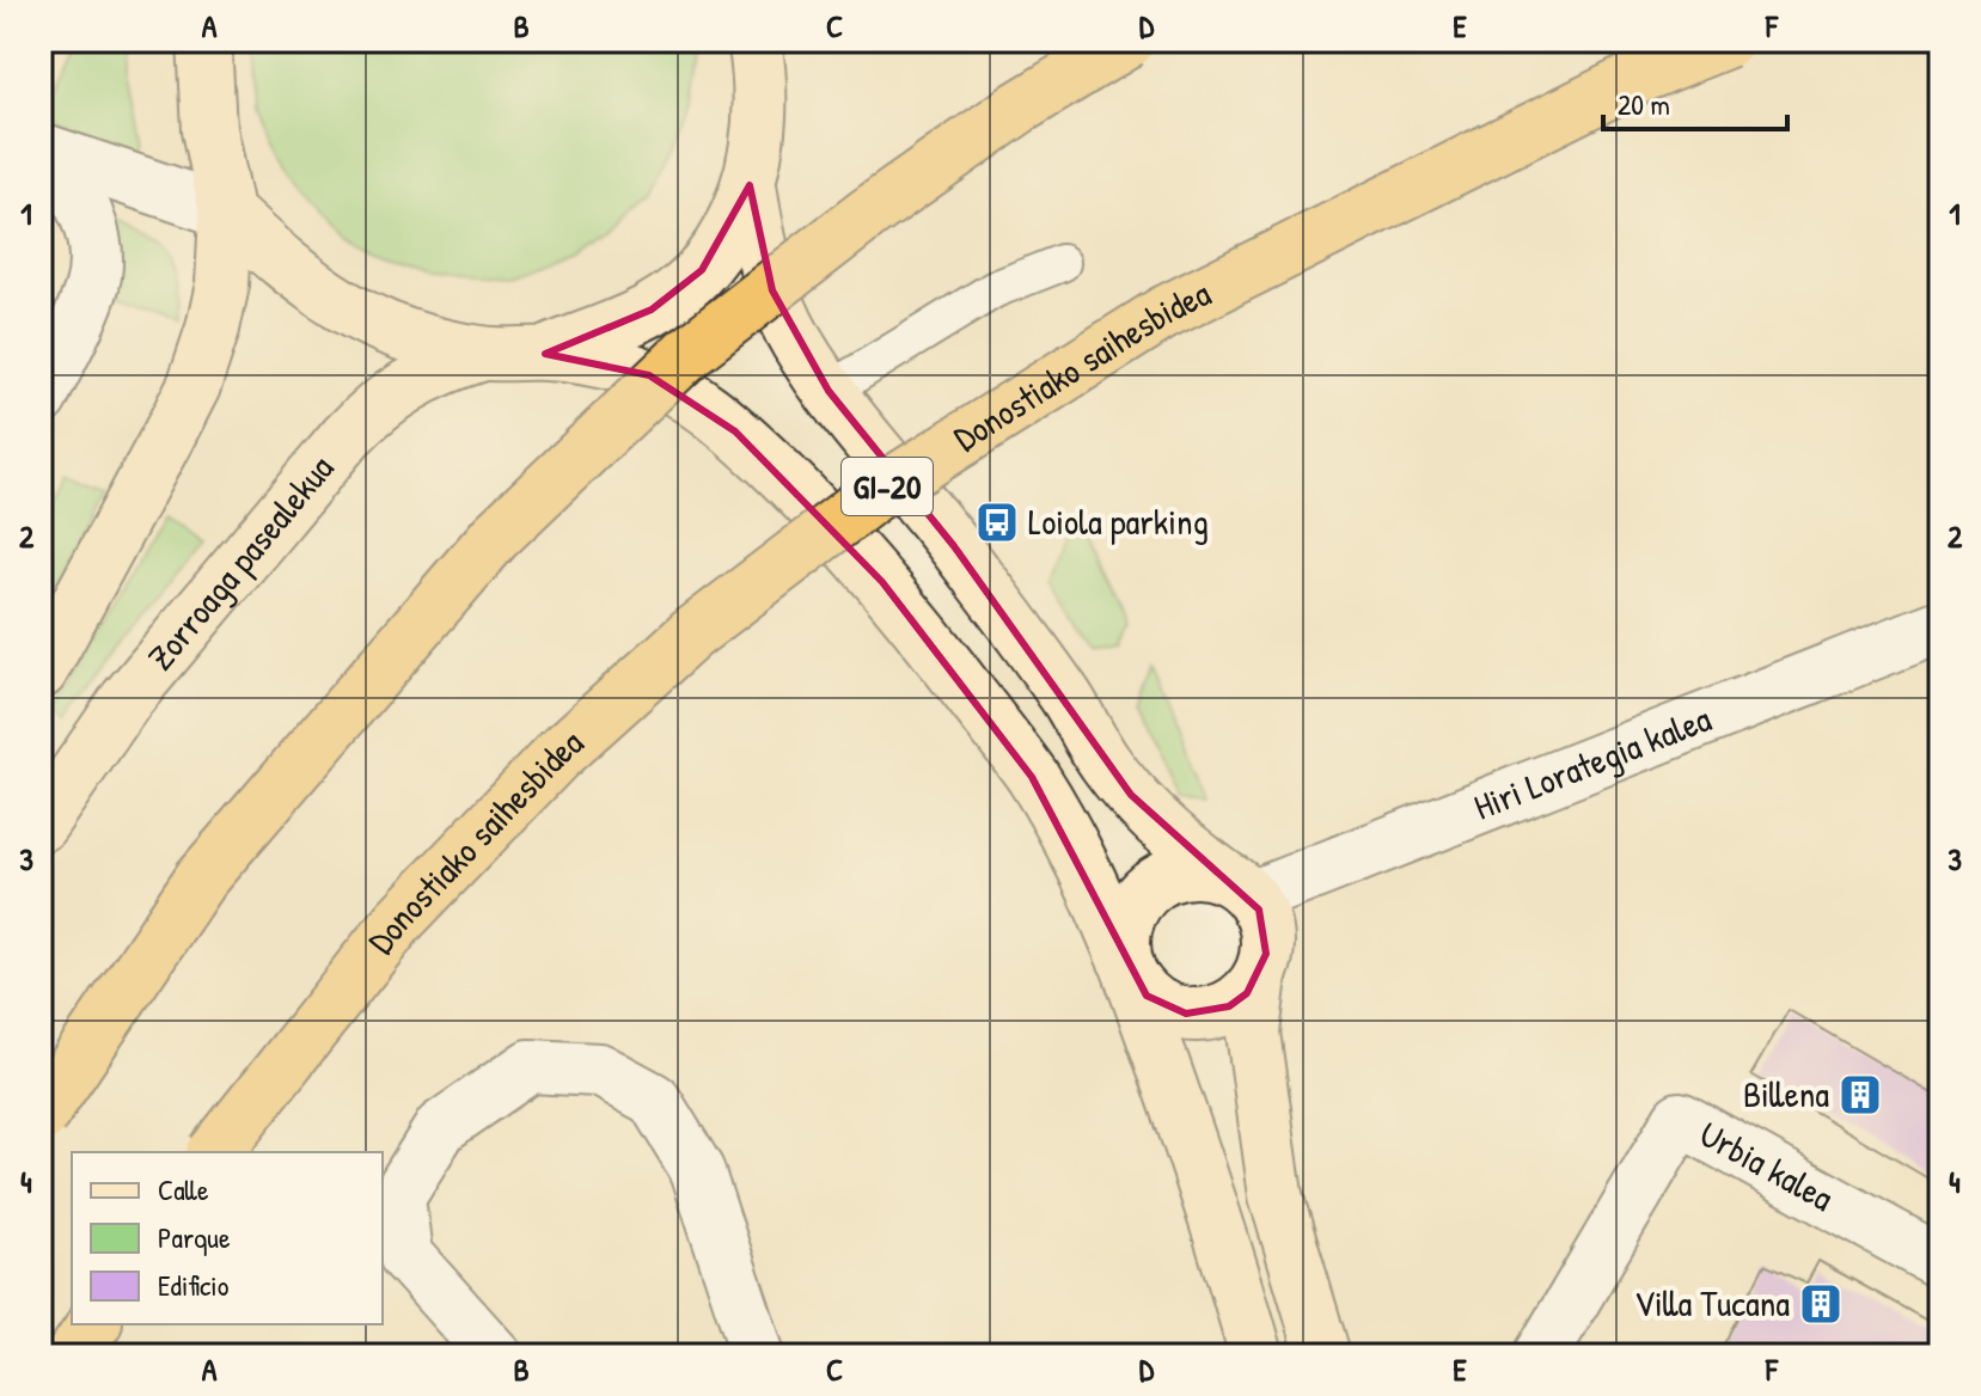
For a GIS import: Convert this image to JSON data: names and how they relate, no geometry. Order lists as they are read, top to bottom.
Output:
{
  "streets": {
    "highway": ["Donostiako saihesbidea", "GI-20"],
    "main road": ["Zorroaga pasealekua"],
    "street": ["Hiri Lorategia kalea", "Urbia kalea"]
  },
  "places": {
    "bus stop": ["Loiola parking"],
    "building": ["Billena", "Villa Tucana"]
  },
  "legend": ["Calle", "Parque", "Edificio"],
  "scale_bar": "20 m",
  "grid": {
    "columns": [
      "A",
      "B",
      "C",
      "D",
      "E",
      "F"
    ],
    "rows": [
      "1",
      "2",
      "3",
      "4"
    ]
  }
}
